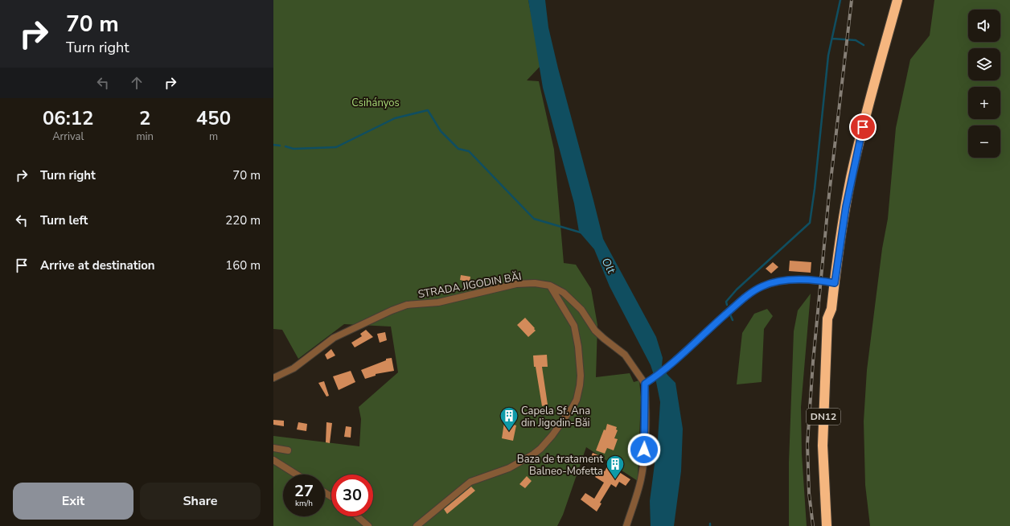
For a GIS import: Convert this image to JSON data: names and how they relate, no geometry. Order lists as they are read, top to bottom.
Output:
{
  "streets": {
    "highway": ["DN12"],
    "street": ["STRADA JIGODIN BĂI"]
  },
  "water": ["Olt"],
  "parks": ["Csihányos"],
  "places": {
    "building": ["Capela Sf. Ana din Jigodin-Băi", "Baza de tratament Balneo-Mofetta"]
  },
  "page": {
    "turn": ["70 m", "Turn right"],
    "map_buttons": ["+", "−"],
    "eta": [
      "06:12",
      "Arrival",
      "2",
      "min",
      "450",
      "m"
    ],
    "list": [
      {
        "name": "Turn right",
        "value": "70 m"
      },
      {
        "name": "Turn left",
        "value": "220 m"
      },
      {
        "name": "Arrive at destination",
        "value": "160 m"
      }
    ],
    "speed": "27 km/h",
    "limit": "30",
    "buttons": ["Exit", "Share"]
  }
}
